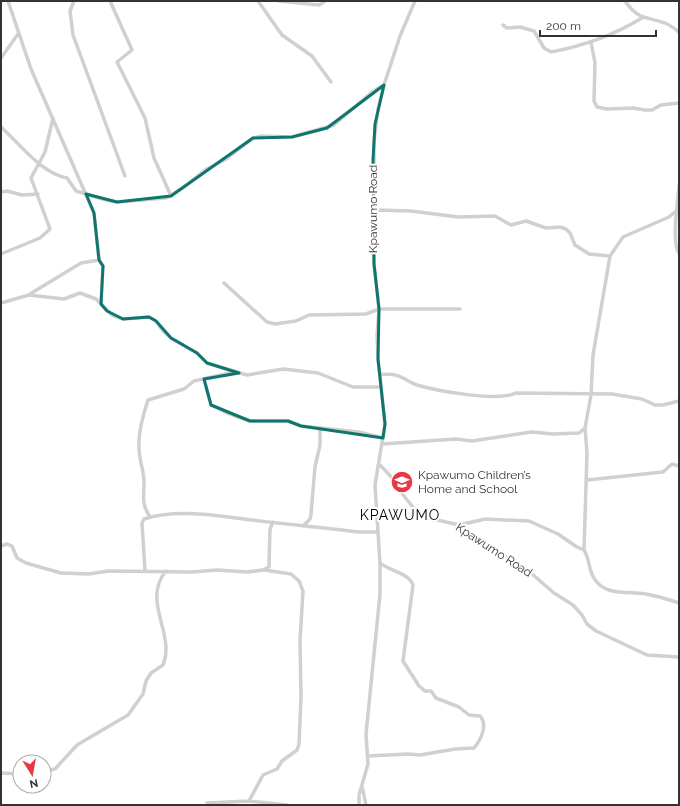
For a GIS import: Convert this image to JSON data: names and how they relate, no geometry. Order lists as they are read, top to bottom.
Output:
{
  "streets": {
    "street": ["Kpawumo Road"]
  },
  "districts": ["KPAWUMO"],
  "places": {
    "school or university": ["Kpawumo Children’s Home and School"]
  },
  "scale_bar": "200 m",
  "north": "bottom"
}
